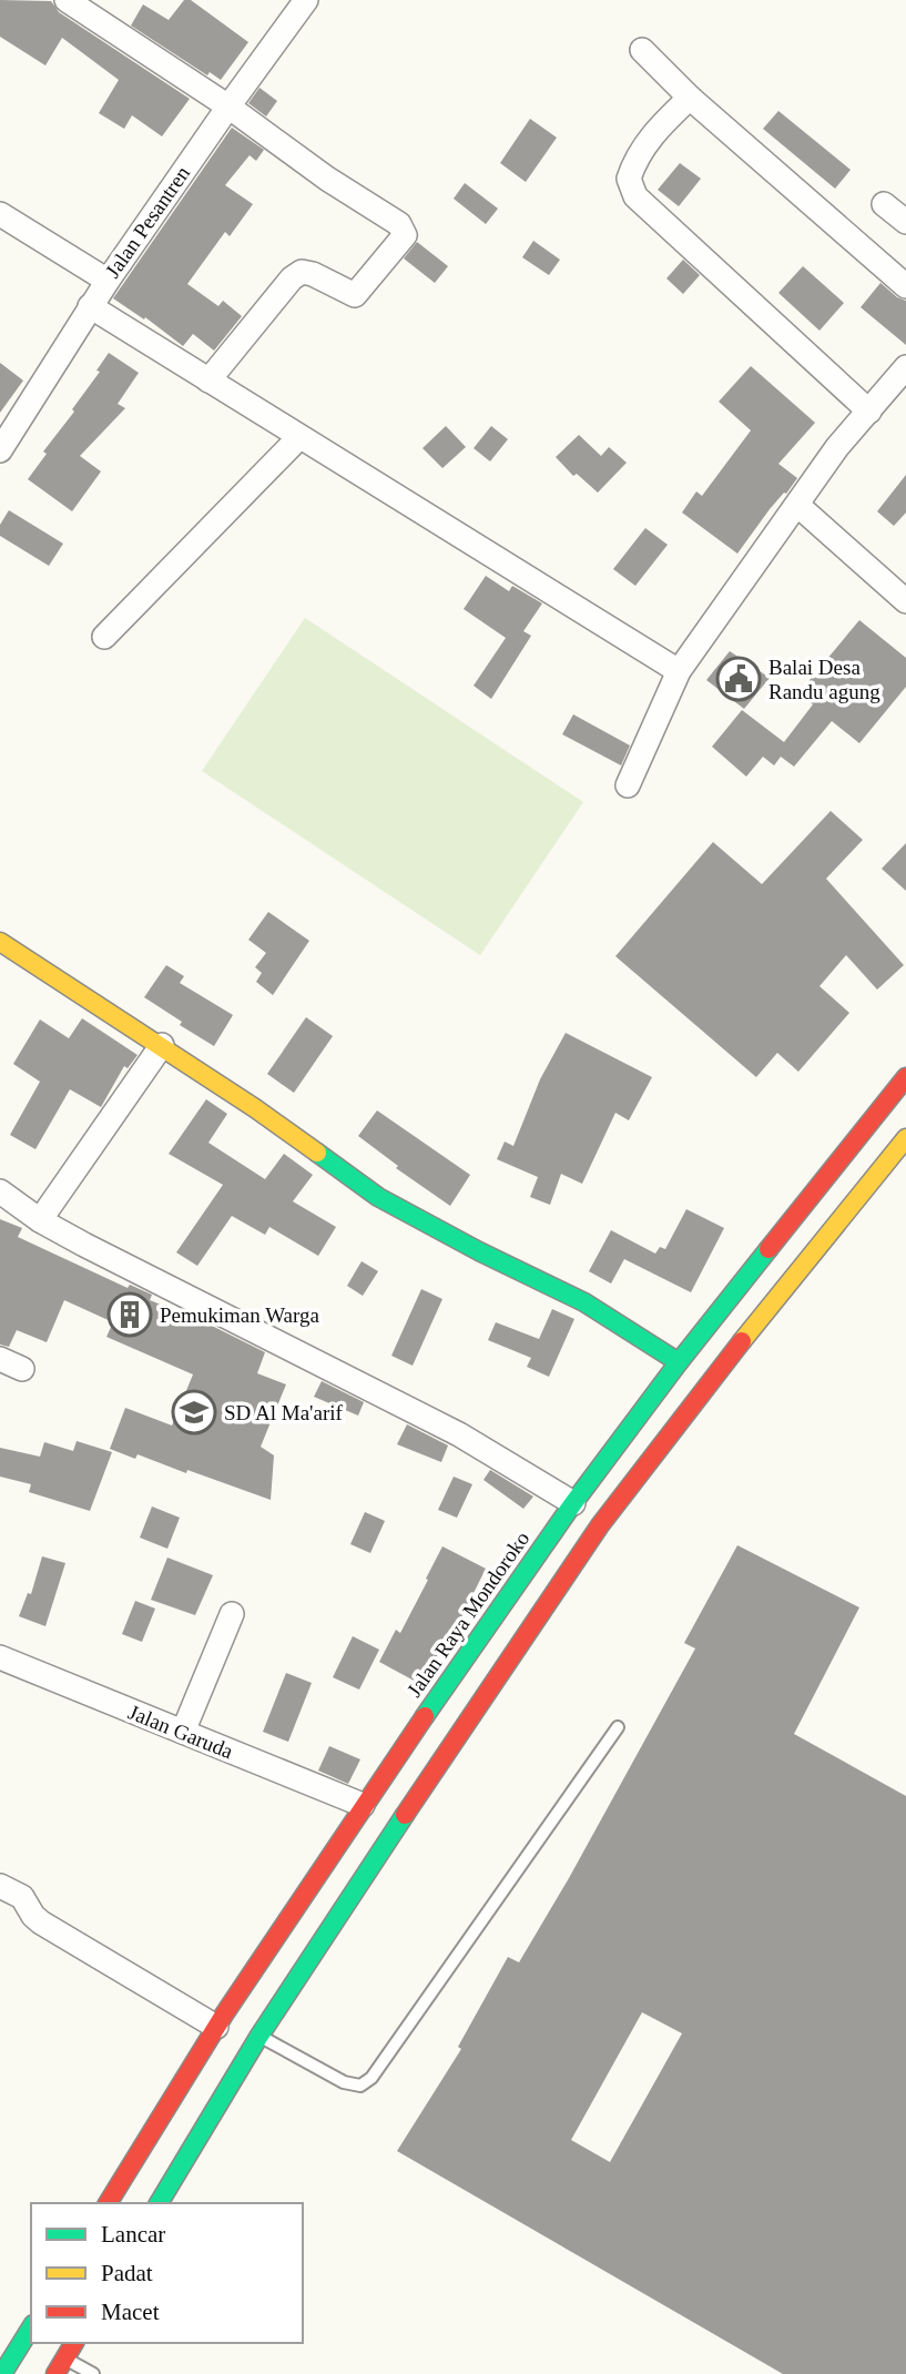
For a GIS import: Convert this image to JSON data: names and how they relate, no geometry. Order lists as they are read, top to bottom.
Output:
{
  "streets": {
    "main road": ["Jalan Raya Mondoroko"],
    "street": ["Jalan Pesantren", "Jalan Garuda"]
  },
  "crossings": [
    ["Jalan Raya Mondoroko", "Jalan Garuda"]
  ],
  "places": {
    "public building": ["Balai Desa Randu agung"],
    "building": ["Pemukiman Warga"],
    "school or university": ["SD Al Ma'arif"]
  },
  "legend": ["Lancar", "Padat", "Macet"]
}
